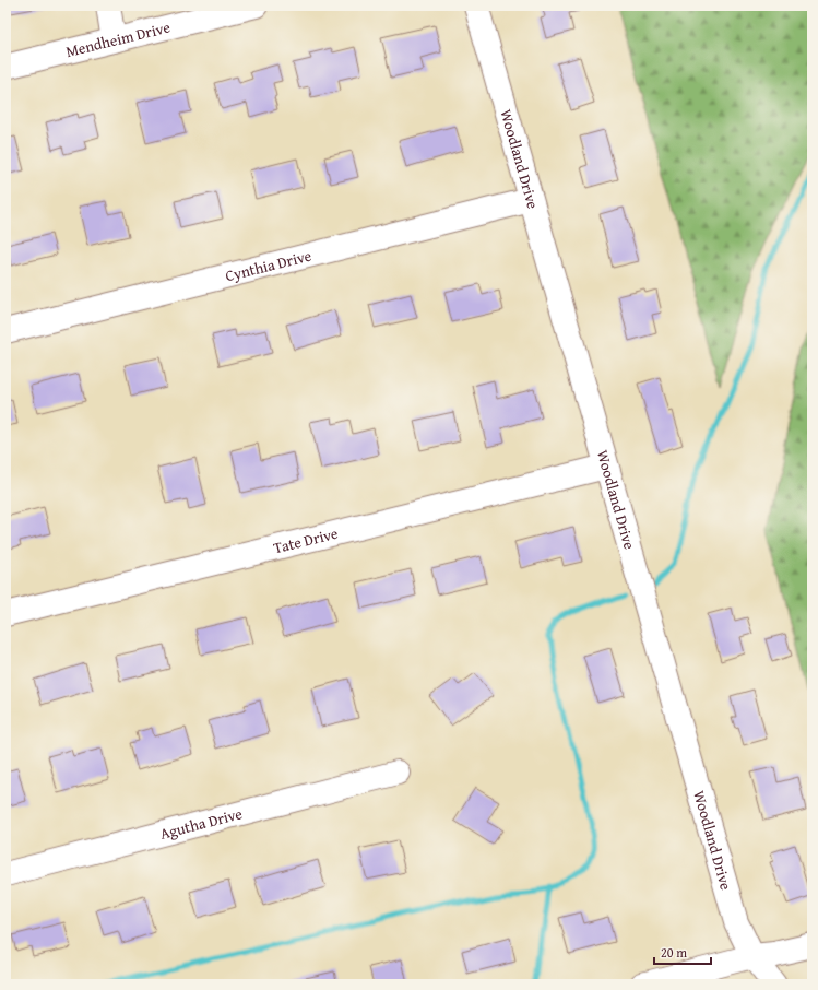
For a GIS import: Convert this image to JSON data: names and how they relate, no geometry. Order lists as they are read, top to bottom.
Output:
{
  "streets": {
    "street": [
      "Mendheim Drive",
      "Woodland Drive",
      "Cynthia Drive",
      "Tate Drive",
      "Agutha Drive"
    ]
  },
  "crossings": [
    ["Woodland Drive", "Cynthia Drive"],
    ["Woodland Drive", "Tate Drive"]
  ],
  "scale_bar": "20 m"
}
